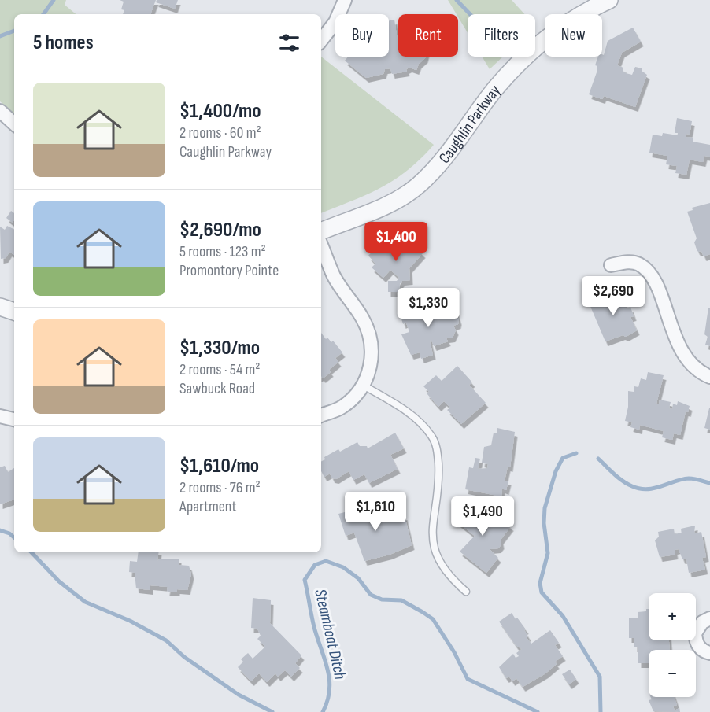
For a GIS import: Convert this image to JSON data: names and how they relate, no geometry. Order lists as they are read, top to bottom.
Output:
{
  "streets": {
    "street": ["Caughlin Parkway"]
  },
  "water": ["Steamboat Ditch"],
  "page": {
    "chip": [
      "Buy",
      "Rent",
      "Filters",
      "New"
    ],
    "heading": "5 homes",
    "list": [
      {
        "name": "$1,400/mo",
        "note": "2 rooms · 60 m² · Caughlin Parkway"
      },
      {
        "name": "$2,690/mo",
        "note": "5 rooms · 123 m² · Promontory Pointe"
      },
      {
        "name": "$1,330/mo",
        "note": "2 rooms · 54 m² · Sawbuck Road"
      },
      {
        "name": "$1,610/mo",
        "note": "2 rooms · 76 m² · Apartment"
      }
    ],
    "price": [
      "$1,400",
      "$2,690",
      "$1,330",
      "$1,610",
      "$1,490"
    ],
    "map_buttons": ["+", "−"]
  }
}
